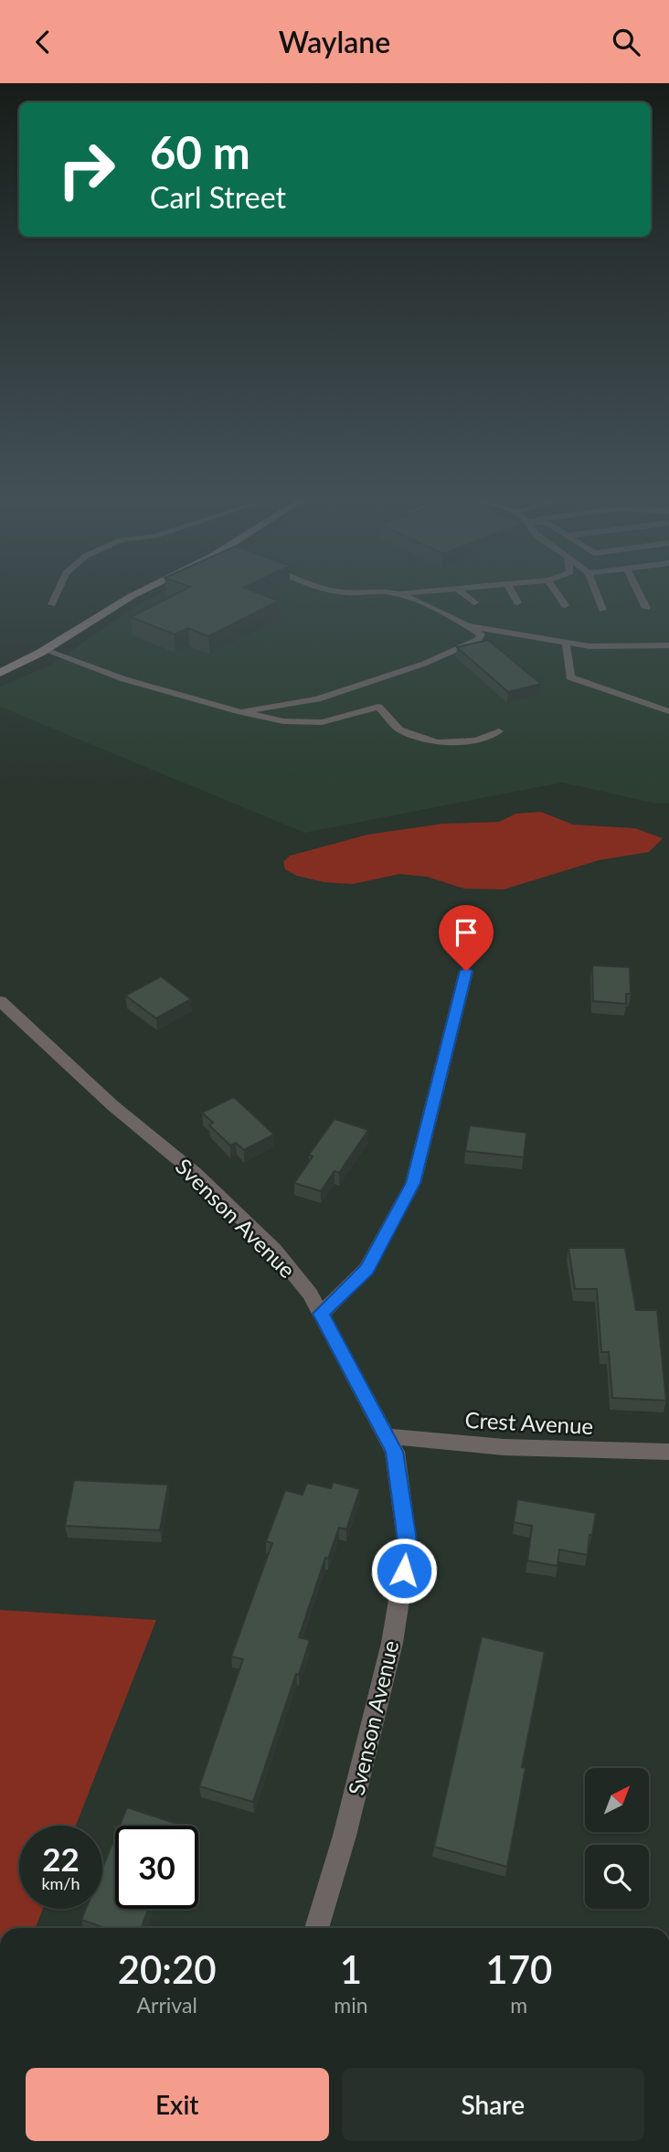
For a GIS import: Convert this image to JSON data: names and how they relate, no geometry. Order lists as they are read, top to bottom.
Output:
{
  "streets": {
    "street": ["Svenson Avenue", "Crest Avenue"]
  },
  "crossings": [
    ["Svenson Avenue", "Crest Avenue"]
  ],
  "north": "top right",
  "page": {
    "header": "Waylane",
    "turn": ["60 m", "Carl Street"],
    "speed": "22 km/h",
    "limit": "30",
    "eta": [
      "20:20",
      "Arrival",
      "1",
      "min",
      "170",
      "m"
    ],
    "buttons": ["Exit", "Share"]
  }
}
